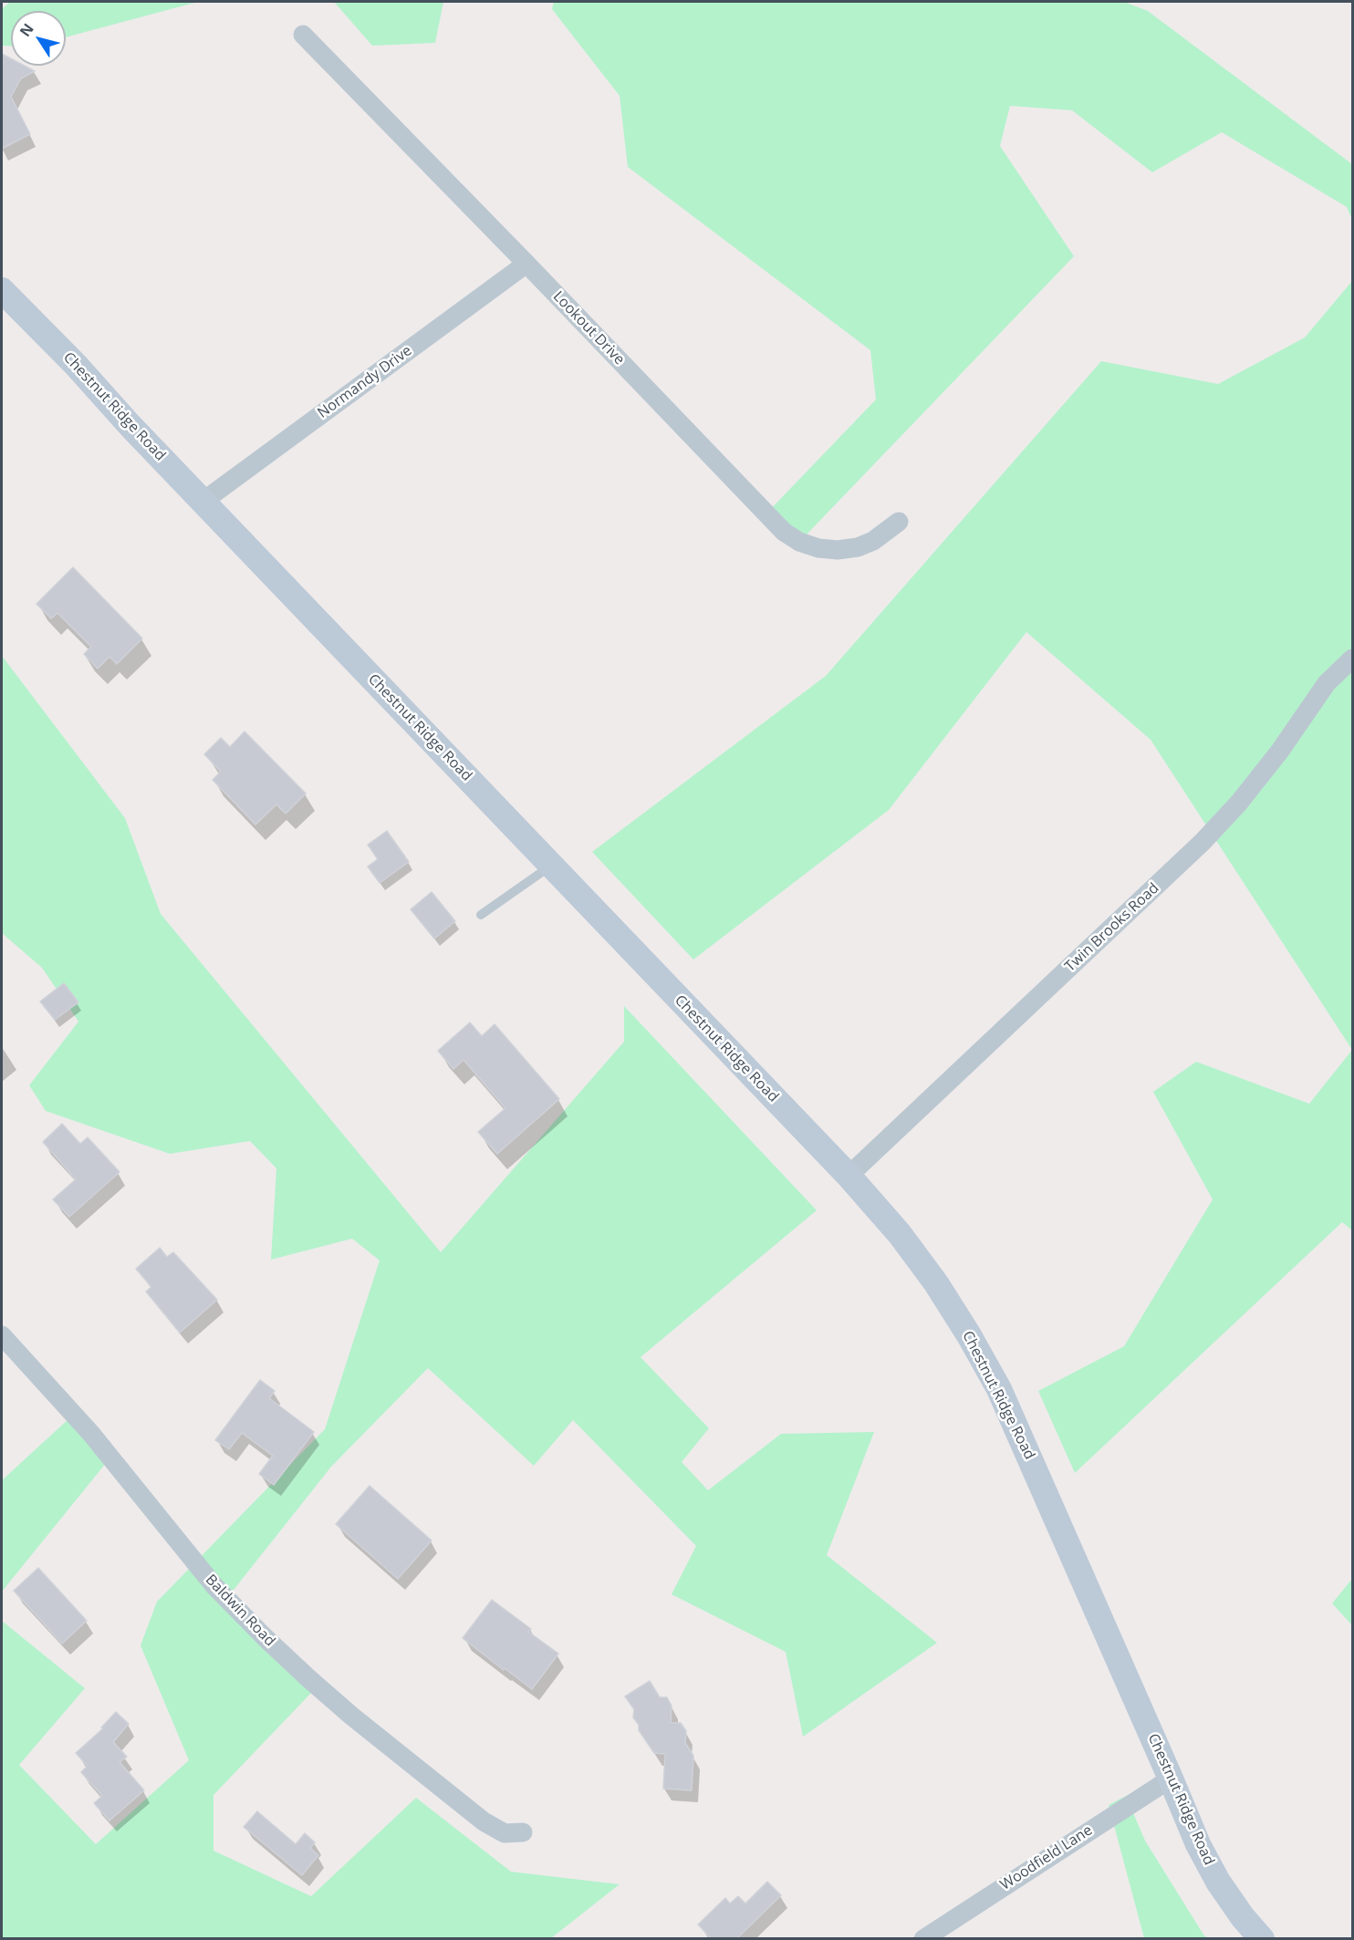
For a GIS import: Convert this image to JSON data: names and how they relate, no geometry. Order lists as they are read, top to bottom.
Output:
{
  "streets": {
    "main road": ["Chestnut Ridge Road"],
    "street": [
      "Lookout Drive",
      "Normandy Drive",
      "Twin Brooks Road",
      "Baldwin Road",
      "Woodfield Lane"
    ]
  },
  "crossings": [
    ["Lookout Drive", "Normandy Drive"],
    ["Normandy Drive", "Chestnut Ridge Road"],
    ["Chestnut Ridge Road", "Twin Brooks Road"],
    ["Chestnut Ridge Road", "Woodfield Lane"]
  ],
  "north": "top left"
}
